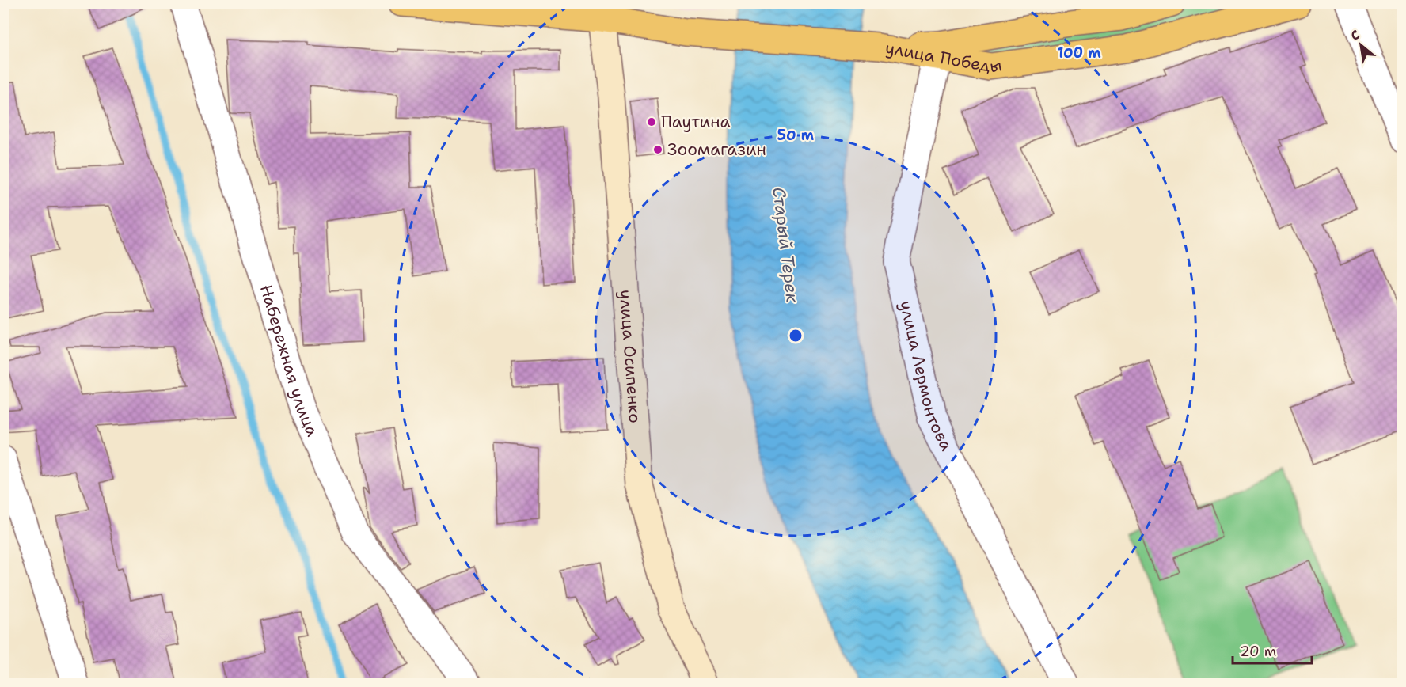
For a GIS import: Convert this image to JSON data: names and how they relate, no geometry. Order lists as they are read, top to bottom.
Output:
{
  "streets": {
    "main road": ["улица Победы", "улица Осипенко"],
    "street": ["Набережная улица", "улица Лермонтова"]
  },
  "crossings": [
    ["улица Победы", "улица Осипенко"],
    ["улица Победы", "улица Лермонтова"]
  ],
  "water": ["Старый Терек"],
  "places": ["Паутина", "Зоомагазин"],
  "scale_bar": "20 m",
  "north": "top left",
  "rings": ["100 m", "50 m"]
}
